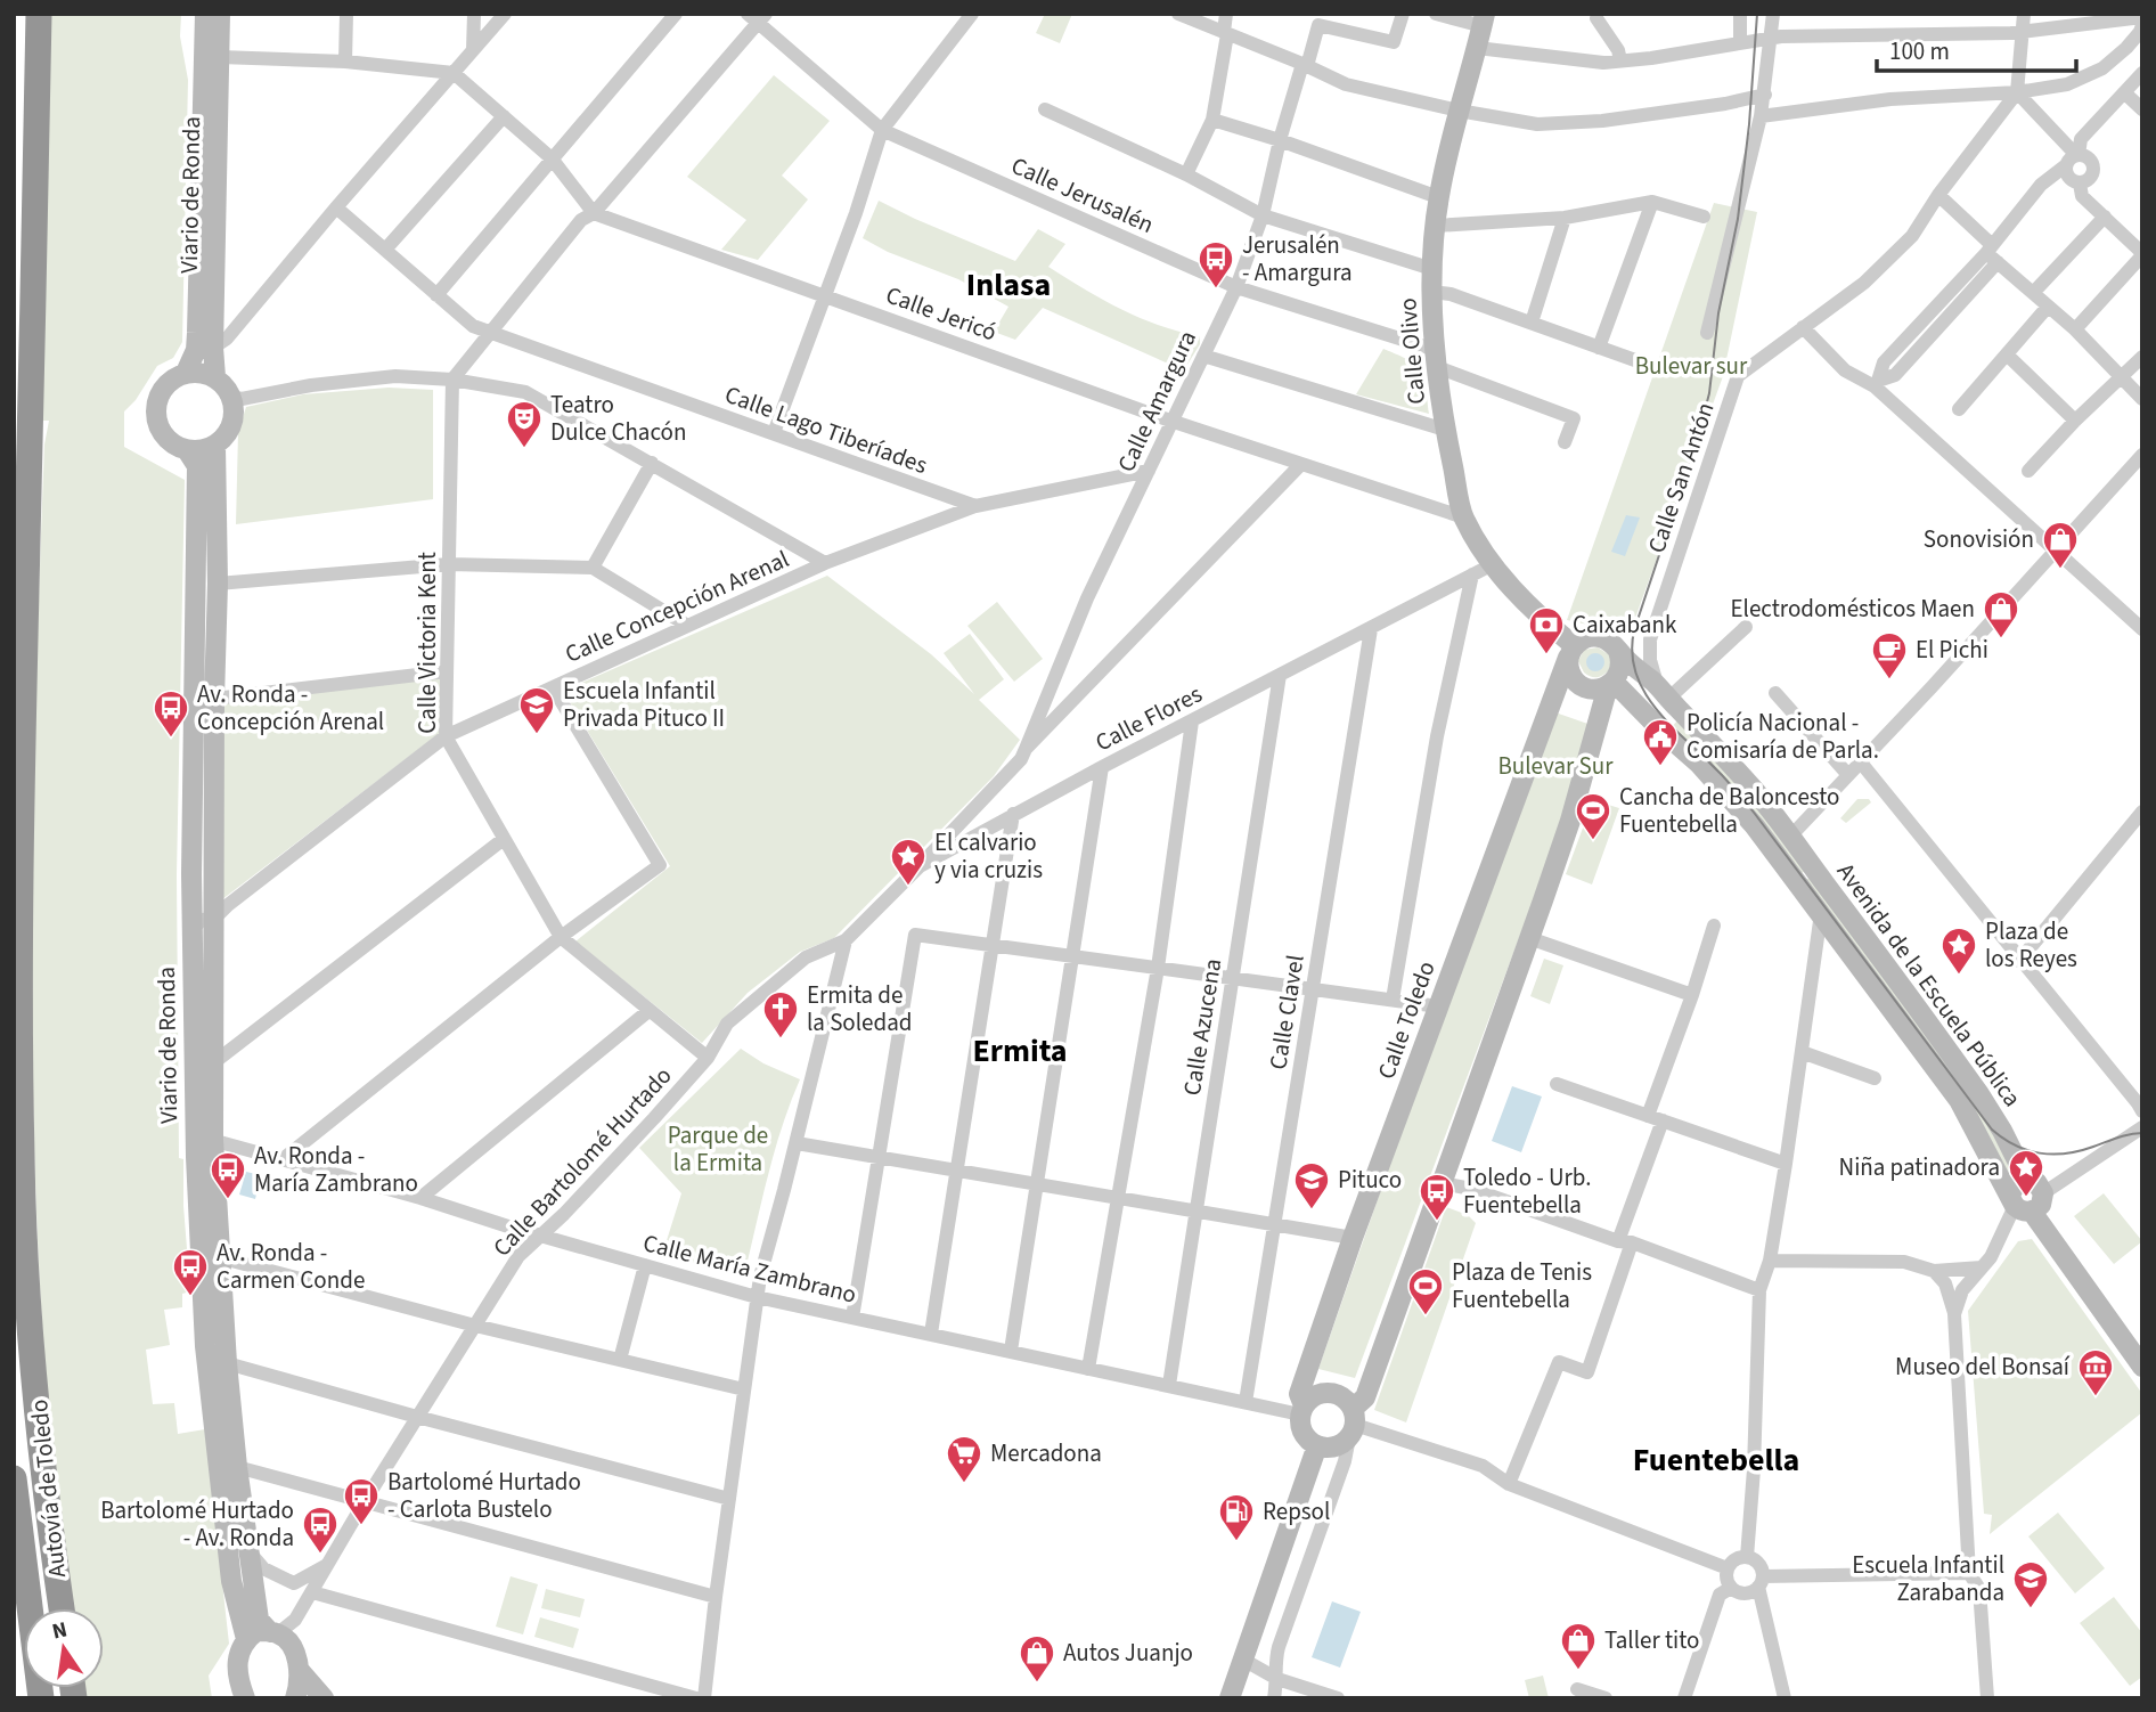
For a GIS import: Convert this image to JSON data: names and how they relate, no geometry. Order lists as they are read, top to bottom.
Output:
{
  "streets": {
    "highway": ["Autovía de Toledo"],
    "street": [
      "Viario de Ronda",
      "Calle Jerusalén",
      "Calle Jericó",
      "Calle Olivo",
      "Calle Amargura",
      "Calle Lago Tiberíades",
      "Calle San Antón",
      "Calle Concepción Arenal",
      "Calle Victoria Kent",
      "Calle Flores",
      "Avenida de la Escuela Pública",
      "Calle Clavel",
      "Calle Toledo",
      "Calle Azucena",
      "Calle Bartolomé Hurtado",
      "Calle María Zambrano"
    ]
  },
  "crossings": [
    ["Viario de Ronda", "Calle Concepción Arenal"],
    ["Viario de Ronda", "Calle Bartolomé Hurtado"],
    ["Viario de Ronda", "Calle María Zambrano"],
    ["Calle Jerusalén", "Calle Olivo"],
    ["Calle Jerusalén", "Calle Amargura"],
    ["Calle Jericó", "Calle Olivo"],
    ["Calle Jericó", "Calle Amargura"],
    ["Calle Olivo", "Calle Flores"],
    ["Calle Olivo", "Avenida de la Escuela Pública"],
    ["Calle Olivo", "Calle Toledo"],
    ["Calle Amargura", "Calle Concepción Arenal"],
    ["Calle Lago Tiberíades", "Calle Concepción Arenal"],
    ["Calle San Antón", "Avenida de la Escuela Pública"],
    ["Calle Concepción Arenal", "Calle Victoria Kent"],
    ["Calle Victoria Kent", "Calle Bartolomé Hurtado"],
    ["Calle Flores", "Calle Clavel"],
    ["Calle Flores", "Calle Azucena"],
    ["Calle Flores", "Calle Bartolomé Hurtado"],
    ["Avenida de la Escuela Pública", "Calle Toledo"],
    ["Calle Clavel", "Calle María Zambrano"],
    ["Calle Toledo", "Calle María Zambrano"],
    ["Calle Azucena", "Calle María Zambrano"],
    ["Calle Bartolomé Hurtado", "Calle María Zambrano"]
  ],
  "districts": ["Inlasa", "Ermita", "Fuentebella"],
  "parks": ["Bulevar sur", "Bulevar Sur", "Parque de la Ermita"],
  "places": {
    "bus stop": [
      "Jerusalén - Amargura",
      "Av. Ronda - Concepción Arenal",
      "Av. Ronda - María Zambrano",
      "Toledo - Urb. Fuentebella",
      "Av. Ronda - Carmen Conde",
      "Bartolomé Hurtado - Carlota Bustelo",
      "Bartolomé Hurtado - Av. Ronda"
    ],
    "theatre": ["Teatro Dulce Chacón"],
    "shop": [
      "Sonovisión",
      "Electrodomésticos Maen",
      "Taller tito",
      "Autos Juanjo"
    ],
    "bank": ["Caixabank"],
    "cafe": ["El Pichi"],
    "school or university": ["Escuela Infantil Privada Pituco II", "Pituco", "Escuela Infantil Zarabanda"],
    "public building": ["Policía Nacional - Comisaría de Parla."],
    "sports": ["Cancha de Baloncesto Fuentebella", "Plaza de Tenis Fuentebella"],
    "place": ["El calvario y via cruzis", "Plaza de los Reyes", "Niña patinadora"],
    "church": ["Ermita de la Soledad"],
    "museum": ["Museo del Bonsaí"],
    "supermarket": ["Mercadona"],
    "fuel station": ["Repsol"]
  },
  "scale_bar": "100 m",
  "north": "top"
}
